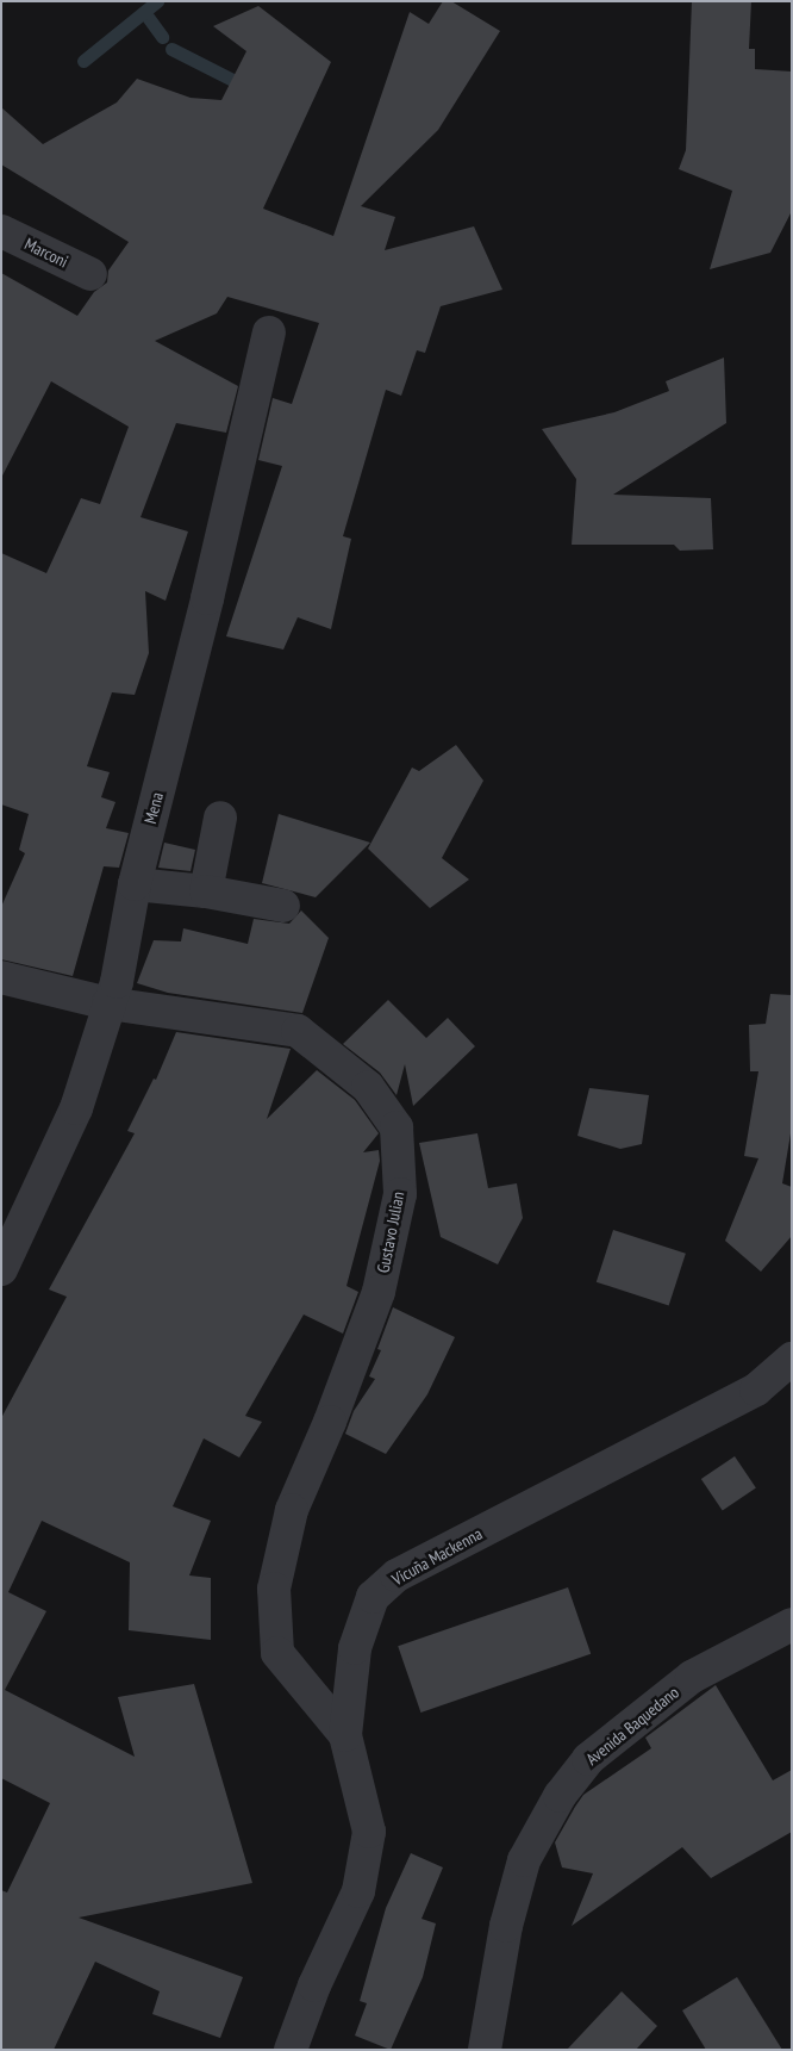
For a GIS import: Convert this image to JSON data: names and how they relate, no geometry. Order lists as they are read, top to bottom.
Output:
{
  "streets": {
    "street": [
      "Marconi",
      "Mena",
      "Gustavo Julian",
      "Vicuña Mackenna",
      "Avenida Baquedano"
    ]
  },
  "crossings": [
    ["Mena", "Gustavo Julian"],
    ["Gustavo Julian", "Vicuña Mackenna"]
  ]
}
